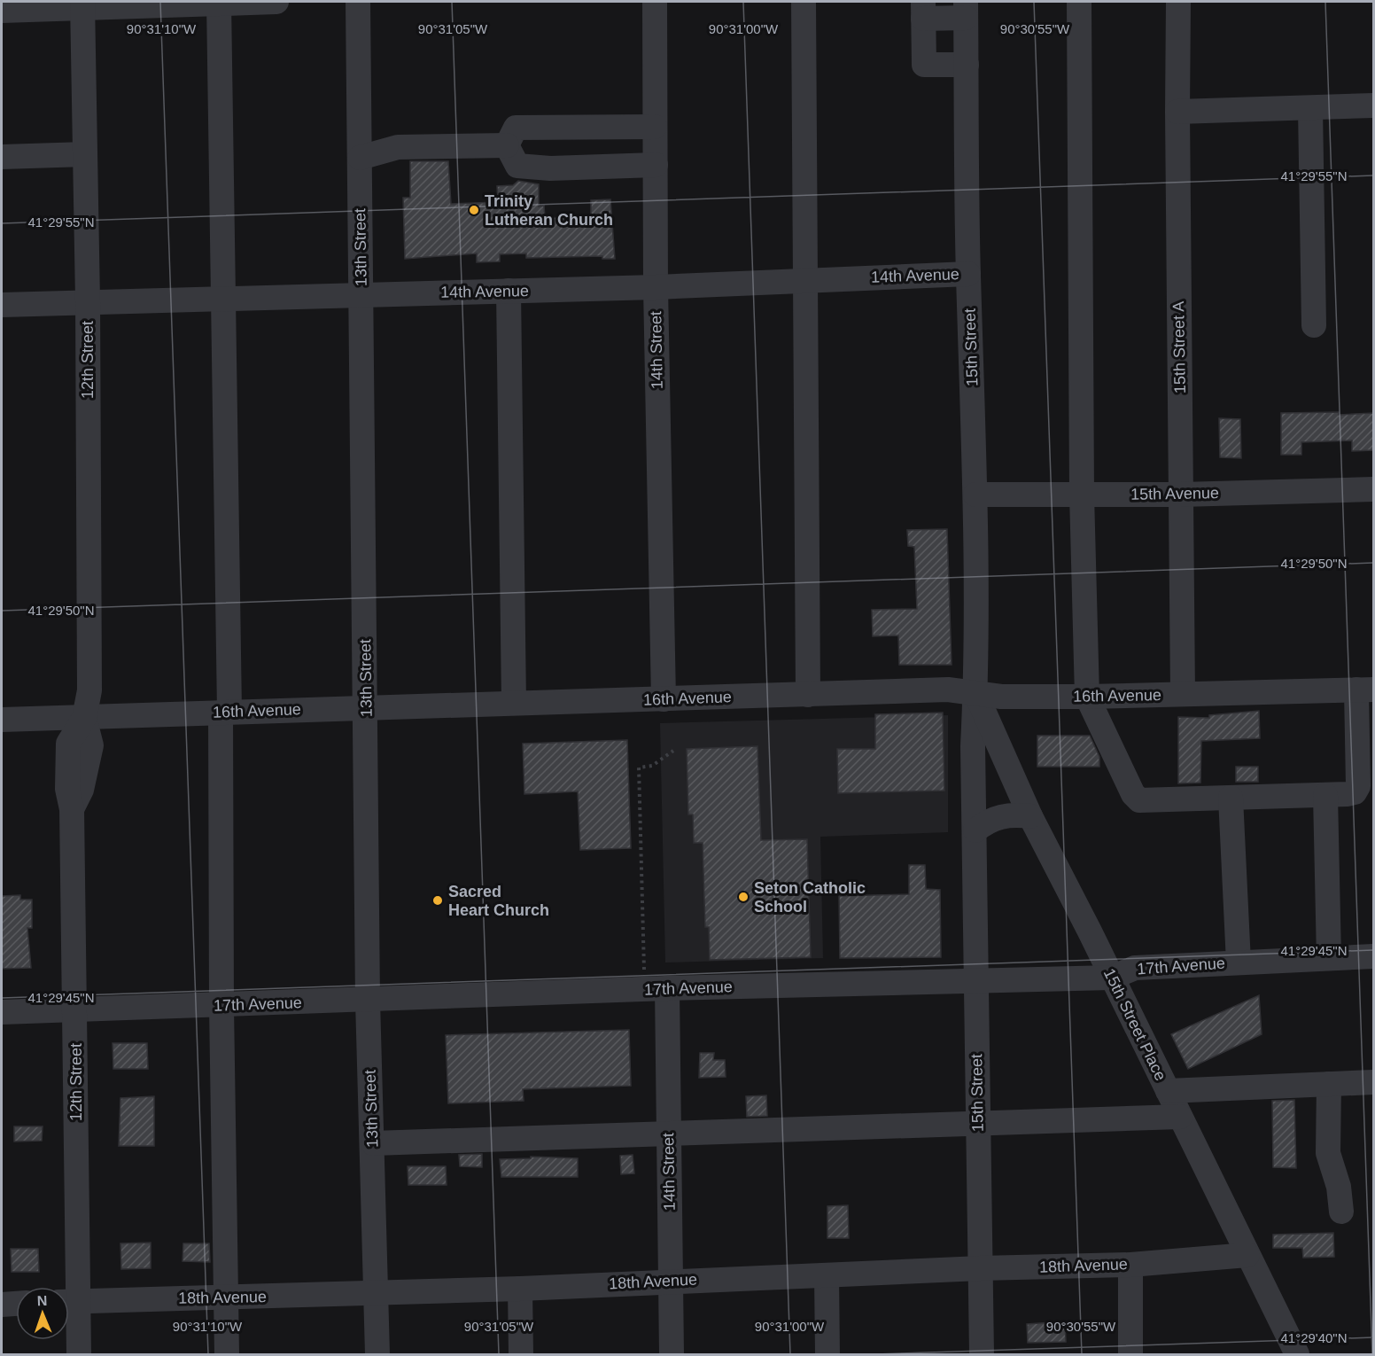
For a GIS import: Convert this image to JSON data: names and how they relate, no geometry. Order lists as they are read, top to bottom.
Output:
{
  "streets": {
    "street": [
      "13th Street",
      "14th Avenue",
      "15th Street",
      "15th Street A",
      "14th Street",
      "12th Street",
      "15th Avenue",
      "16th Avenue",
      "17th Avenue",
      "15th Street Place",
      "18th Avenue"
    ]
  },
  "crossings": [
    ["13th Street", "14th Avenue"],
    ["13th Street", "16th Avenue"],
    ["13th Street", "17th Avenue"],
    ["13th Street", "18th Avenue"],
    ["14th Avenue", "15th Street"],
    ["14th Avenue", "14th Street"],
    ["14th Avenue", "12th Street"],
    ["15th Street", "15th Avenue"],
    ["15th Street", "16th Avenue"],
    ["15th Street", "17th Avenue"],
    ["15th Street", "15th Street Place"],
    ["15th Street", "18th Avenue"],
    ["15th Street A", "15th Avenue"],
    ["15th Street A", "16th Avenue"],
    ["14th Street", "16th Avenue"],
    ["14th Street", "17th Avenue"],
    ["14th Street", "18th Avenue"],
    ["12th Street", "16th Avenue"],
    ["12th Street", "17th Avenue"],
    ["16th Avenue", "15th Street Place"],
    ["17th Avenue", "15th Street Place"],
    ["15th Street Place", "18th Avenue"]
  ],
  "places": ["Trinity Lutheran Church", "Seton Catholic School", "Sacred Heart Church"],
  "north": "top",
  "coordinates": [
    "90°31'10\"W",
    "90°31'05\"W",
    "90°31'00\"W",
    "90°30'55\"W",
    "41°29'55\"N",
    "41°29'50\"N",
    "41°29'45\"N",
    "41°29'40\"N"
  ]
}
